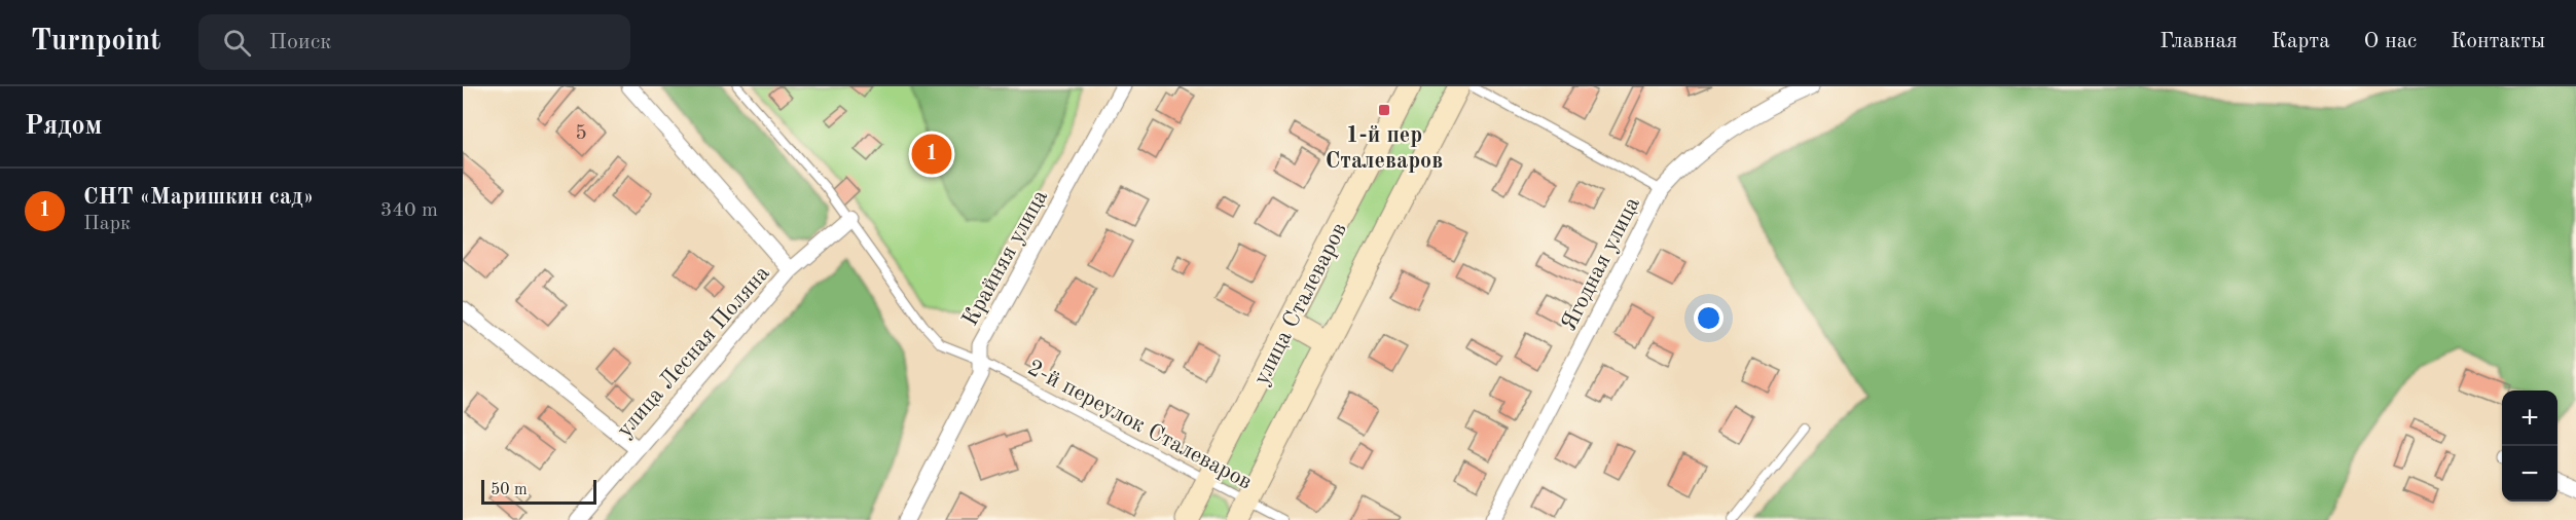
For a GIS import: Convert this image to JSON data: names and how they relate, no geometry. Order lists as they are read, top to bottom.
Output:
{
  "streets": {
    "main road": ["улица Сталеваров"],
    "street": ["Крайняя улица", "Ягодная улица", "улица Лесная Поляна"],
    "lane": ["2-й переулок Сталеваров"]
  },
  "crossings": [
    ["Крайняя улица", "2-й переулок Сталеваров"],
    ["улица Сталеваров", "2-й переулок Сталеваров"],
    ["улица Лесная Поляна", "2-й переулок Сталеваров"]
  ],
  "places": {
    "transit": ["1-й пер Сталеваров"]
  },
  "house_numbers": ["5"],
  "scale_bar": "50 m",
  "page": {
    "header": "Turnpoint",
    "search": "Поиск",
    "nav": [
      "Главная",
      "Карта",
      "О нас",
      "Контакты"
    ],
    "heading": "Рядом",
    "pins": "1",
    "list": [
      {
        "mark": "1",
        "name": "СНТ «Маришкин сад»",
        "note": "Парк",
        "value": "340 m"
      }
    ],
    "map_buttons": ["+", "−"],
    "scale": "50 m"
  }
}
